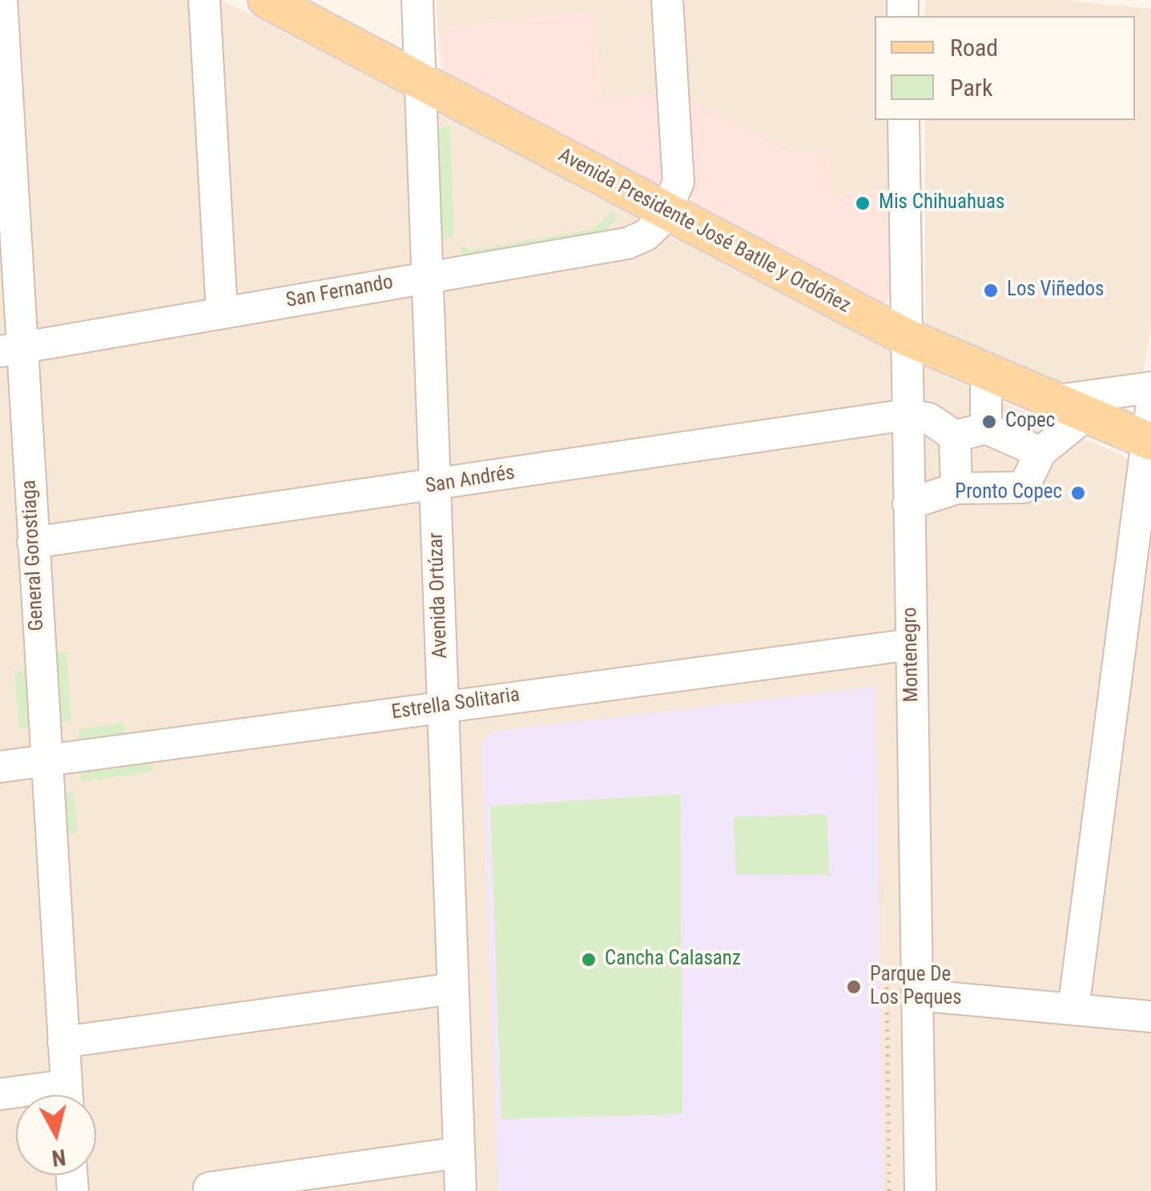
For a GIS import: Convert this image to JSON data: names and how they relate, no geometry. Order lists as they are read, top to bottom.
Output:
{
  "streets": {
    "main road": ["Avenida Presidente José Batlle y Ordóñez"],
    "street": [
      "San Fernando",
      "San Andrés",
      "General Gorostiaga",
      "Avenida Ortúzar",
      "Montenegro",
      "Estrella Solitaria"
    ]
  },
  "crossings": [
    ["Avenida Presidente José Batlle y Ordóñez", "San Fernando"],
    ["Avenida Presidente José Batlle y Ordóñez", "Avenida Ortúzar"],
    ["Avenida Presidente José Batlle y Ordóñez", "Montenegro"],
    ["San Fernando", "General Gorostiaga"],
    ["San Fernando", "Avenida Ortúzar"],
    ["San Andrés", "General Gorostiaga"],
    ["San Andrés", "Avenida Ortúzar"],
    ["San Andrés", "Montenegro"],
    ["General Gorostiaga", "Estrella Solitaria"],
    ["Avenida Ortúzar", "Estrella Solitaria"],
    ["Montenegro", "Estrella Solitaria"]
  ],
  "places": [
    "Mis Chihuahuas",
    "Los Viñedos",
    "Copec",
    "Pronto Copec",
    "Cancha Calasanz",
    "Parque De Los Peques"
  ],
  "legend": ["Road", "Park"],
  "north": "bottom"
}
